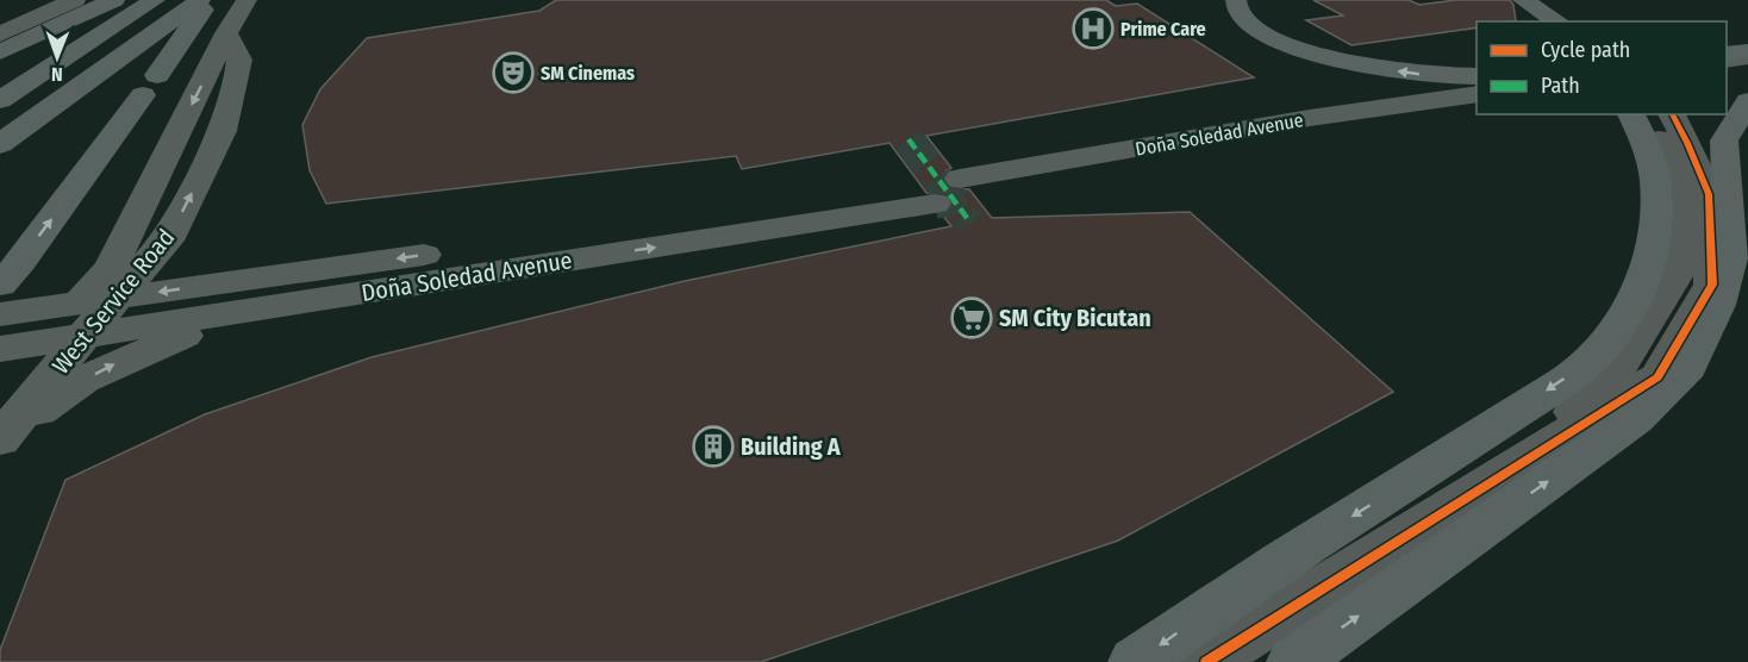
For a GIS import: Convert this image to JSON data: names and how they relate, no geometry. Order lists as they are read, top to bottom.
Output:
{
  "streets": {
    "main road": ["Doña Soledad Avenue", "West Service Road"]
  },
  "crossings": [
    ["Doña Soledad Avenue", "West Service Road"]
  ],
  "places": {
    "hospital": ["Prime Care"],
    "theatre": ["SM Cinemas"],
    "supermarket": ["SM City Bicutan"],
    "building": ["Building A"]
  },
  "legend": ["Cycle path", "Path"],
  "north": "bottom"
}
